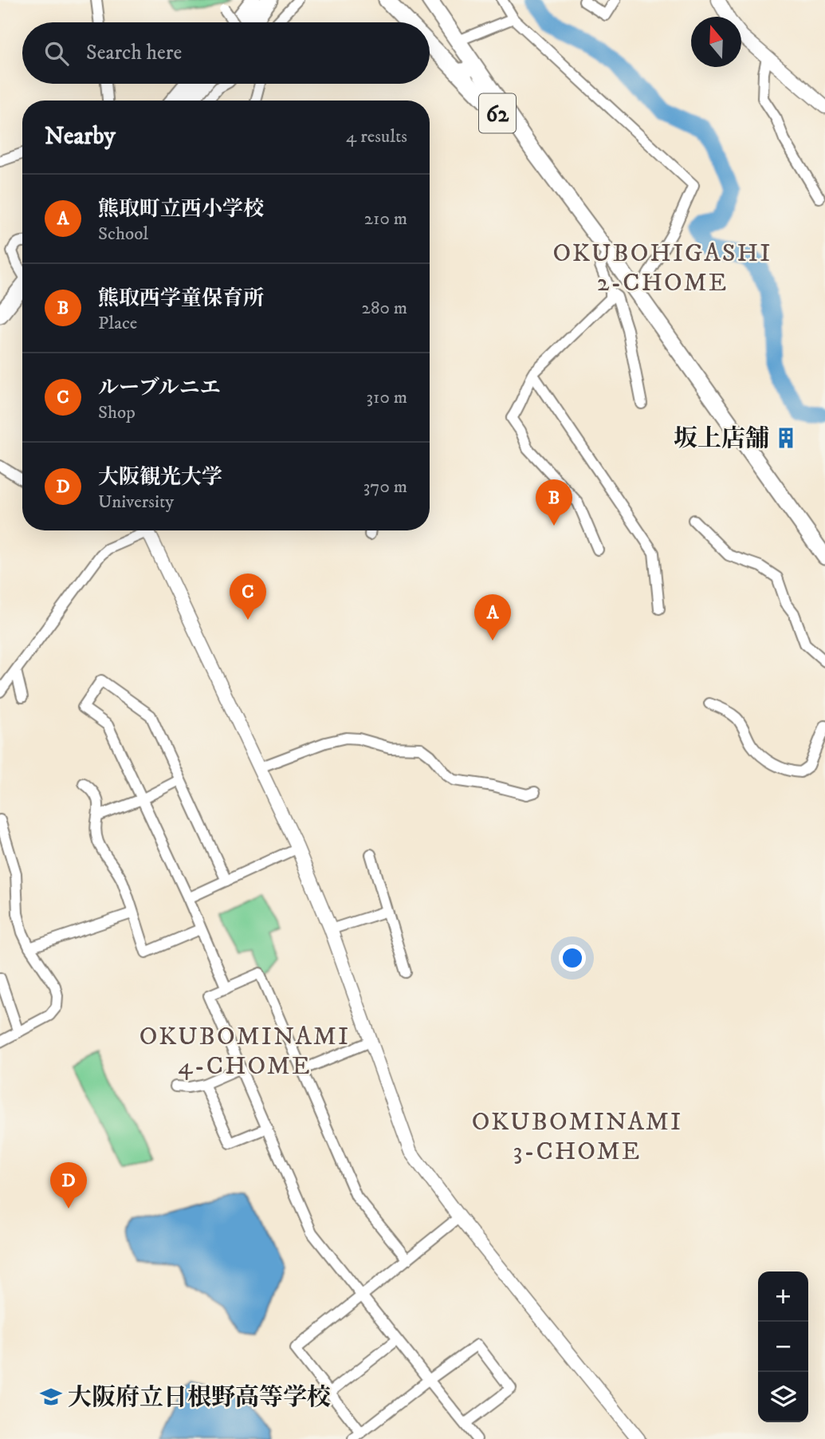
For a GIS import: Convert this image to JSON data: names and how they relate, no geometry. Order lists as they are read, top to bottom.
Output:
{
  "streets": {
    "main road": ["62"]
  },
  "districts": ["OKUBOHIGASHI 2-CHOME", "OKUBOMINAMI 4-CHOME", "OKUBOMINAMI 3-CHOME"],
  "places": {
    "building": ["坂上店舗"],
    "school or university": ["大阪府立日根野高等学校"]
  },
  "north": "top",
  "page": {
    "search": "Search here",
    "heading": ["Nearby", "4 results"],
    "list": [
      {
        "mark": "A",
        "name": "熊取町立西小学校",
        "note": "School",
        "value": "210 m"
      },
      {
        "mark": "B",
        "name": "熊取西学童保育所",
        "note": "Place",
        "value": "280 m"
      },
      {
        "mark": "C",
        "name": "ルーブルニエ",
        "note": "Shop",
        "value": "310 m"
      },
      {
        "mark": "D",
        "name": "大阪観光大学",
        "note": "University",
        "value": "370 m"
      }
    ],
    "pins": [
      "B",
      "C",
      "A",
      "D"
    ],
    "map_buttons": ["+", "−"]
  }
}
